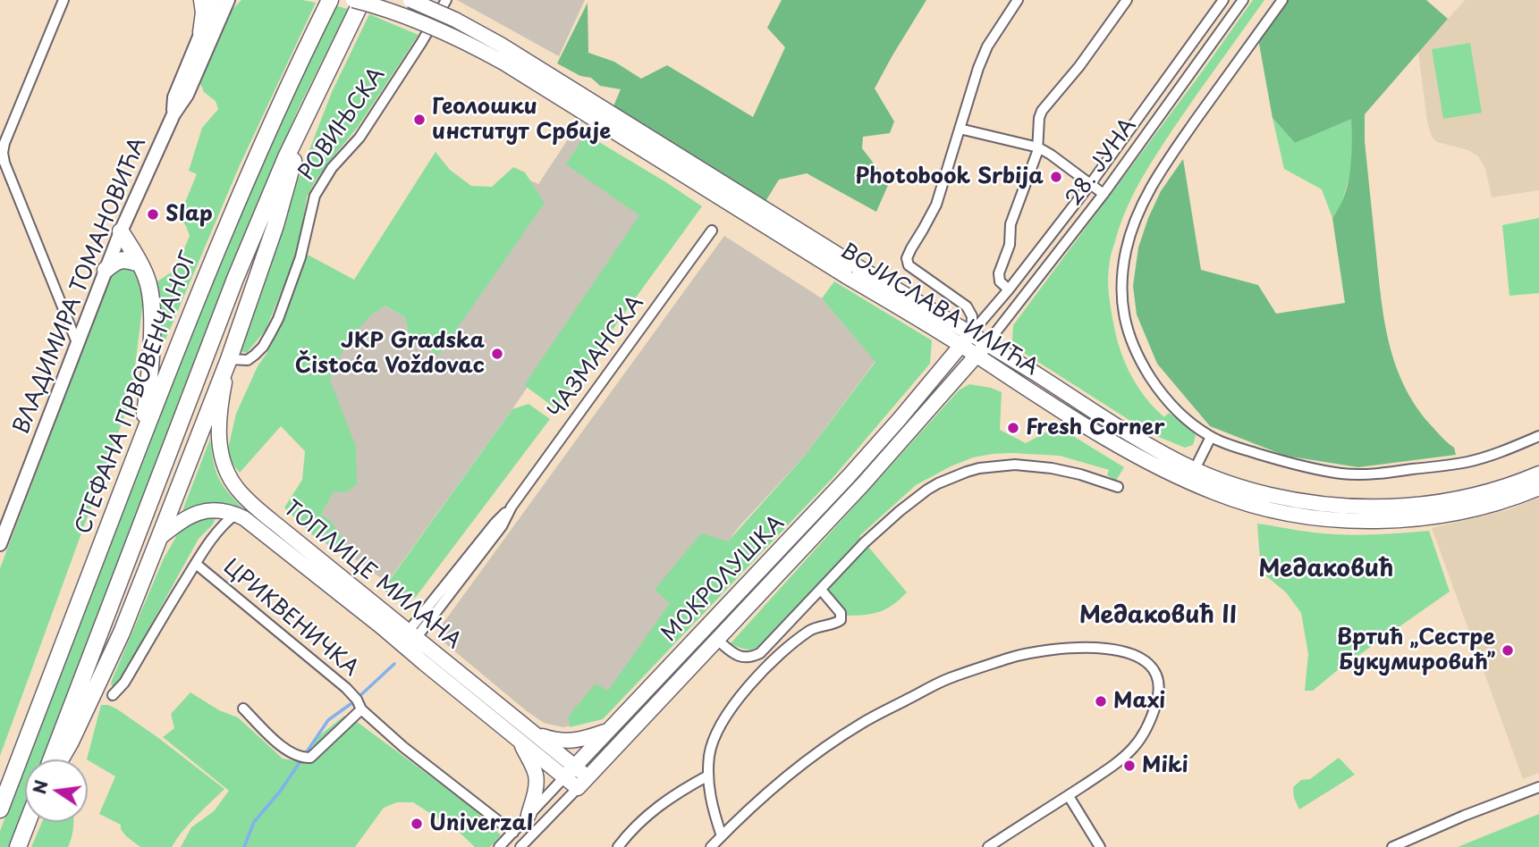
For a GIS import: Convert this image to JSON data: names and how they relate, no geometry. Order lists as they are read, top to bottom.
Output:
{
  "streets": {
    "highway": ["СТЕФАНА ПРВОВЕНЧАНОГ"],
    "main road": ["ВОЈИСЛАВА ИЛИЋА", "ТОПЛИЦЕ МИЛАНА", "МОКРОЛУШКА"],
    "street": [
      "РОВИЊСКА",
      "28. ЈУНА",
      "ВЛАДИМИРА ТОМАНОВИЋА",
      "ЧАЗМАНСКА",
      "ЦРИКВЕНИЧКА"
    ]
  },
  "crossings": [
    ["РОВИЊСКА", "ТОПЛИЦЕ МИЛАНА"],
    ["28. ЈУНА", "ВОЈИСЛАВА ИЛИЋА"],
    ["28. ЈУНА", "МОКРОЛУШКА"],
    ["ВОЈИСЛАВА ИЛИЋА", "МОКРОЛУШКА"],
    ["ЧАЗМАНСКА", "ТОПЛИЦЕ МИЛАНА"],
    ["ТОПЛИЦЕ МИЛАНА", "МОКРОЛУШКА"],
    ["МОКРОЛУШКА", "ЦРИКВЕНИЧКА"]
  ],
  "districts": ["Медаковић", "Медаковић II"],
  "places": [
    "Геолошки институт Србије",
    "Photobook Srbija",
    "Slap",
    "JKP Gradska Čistoća Voždovac",
    "Fresh Corner",
    "Вртић „Сестре Букумировић”",
    "Maxi",
    "Miki",
    "Univerzal"
  ],
  "north": "left"
}
